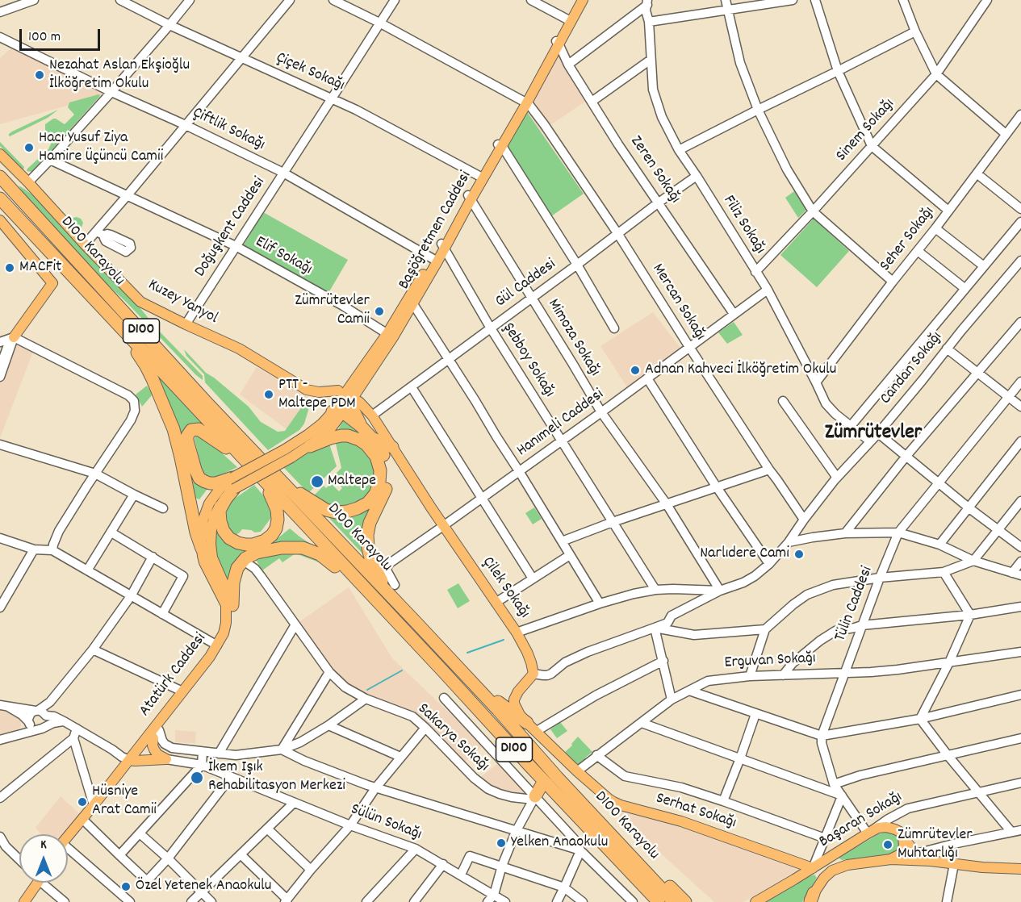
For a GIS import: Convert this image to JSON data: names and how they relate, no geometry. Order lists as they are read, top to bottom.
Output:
{
  "streets": {
    "highway": ["D100 Karayolu", "D100"],
    "main road": [
      "Başöğretmen Caddesi",
      "Kuzey Yanyol",
      "Çilek Sokağı",
      "Atatürk Caddesi",
      "Serhat Sokağı",
      "Başaran Sokağı"
    ],
    "street": [
      "Çiçek Sokağı",
      "Çiftlik Sokağı",
      "Sinem Sokağı",
      "Zeren Sokağı",
      "Filiz Sokağı",
      "Doğuşkent Caddesi",
      "Seher Sokağı",
      "Elif Sokağı",
      "Gül Caddesi",
      "Mercan Sokağı",
      "Mimoza Sokağı",
      "Şebboy Sokağı",
      "Candan Sokağı",
      "Hanımeli Caddesi",
      "Tülin Caddesi",
      "Erguvan Sokağı",
      "Sakarya Sokağı",
      "Sülün Sokağı"
    ]
  },
  "crossings": [
    ["Çiçek Sokağı", "Doğuşkent Caddesi"],
    ["Çiçek Sokağı", "Başöğretmen Caddesi"],
    ["Çiftlik Sokağı", "Doğuşkent Caddesi"],
    ["Çiftlik Sokağı", "Başöğretmen Caddesi"],
    ["Sinem Sokağı", "Filiz Sokağı"],
    ["Zeren Sokağı", "Başöğretmen Caddesi"],
    ["Zeren Sokağı", "Gül Caddesi"],
    ["Zeren Sokağı", "Hanımeli Caddesi"],
    ["Filiz Sokağı", "Seher Sokağı"],
    ["Filiz Sokağı", "Gül Caddesi"],
    ["Filiz Sokağı", "Candan Sokağı"],
    ["Filiz Sokağı", "Hanımeli Caddesi"],
    ["Doğuşkent Caddesi", "Elif Sokağı"],
    ["Doğuşkent Caddesi", "Kuzey Yanyol"],
    ["Başöğretmen Caddesi", "Elif Sokağı"],
    ["Başöğretmen Caddesi", "Mercan Sokağı"],
    ["Başöğretmen Caddesi", "Mimoza Sokağı"],
    ["Başöğretmen Caddesi", "Şebboy Sokağı"],
    ["Başöğretmen Caddesi", "Çilek Sokağı"],
    ["D100 Karayolu", "Hanımeli Caddesi"],
    ["Gül Caddesi", "Mercan Sokağı"],
    ["Gül Caddesi", "Mimoza Sokağı"],
    ["Gül Caddesi", "Şebboy Sokağı"],
    ["Gül Caddesi", "Çilek Sokağı"],
    ["Mercan Sokağı", "Candan Sokağı"],
    ["Mercan Sokağı", "Hanımeli Caddesi"],
    ["Mimoza Sokağı", "Candan Sokağı"],
    ["Mimoza Sokağı", "Hanımeli Caddesi"],
    ["Şebboy Sokağı", "Candan Sokağı"],
    ["Şebboy Sokağı", "Hanımeli Caddesi"],
    ["Candan Sokağı", "Çilek Sokağı"],
    ["Hanımeli Caddesi", "Çilek Sokağı"],
    ["Tülin Caddesi", "Erguvan Sokağı"],
    ["Tülin Caddesi", "Başaran Sokağı"],
    ["Erguvan Sokağı", "Serhat Sokağı"],
    ["Serhat Sokağı", "Başaran Sokağı"]
  ],
  "districts": ["Zümrütevler"],
  "places": [
    "Nezahat Aslan Ekşioğlu İlköğretim Okulu",
    "Hacı Yusuf Ziya Hamire Üçüncü Camii",
    "MACFit",
    "Zümrütevler Camii",
    "Adnan Kahveci İlköğretim Okulu",
    "PTT - Maltepe PDM",
    "Maltepe",
    "Narlıdere Cami",
    "İkem Işık Rehabilitasyon Merkezi",
    "Hüsniye Arat Camii",
    "Yelken Anaokulu",
    "Zümrütevler Muhtarlığı",
    "Özel Yetenek Anaokulu"
  ],
  "scale_bar": "100 m",
  "north": "top"
}
